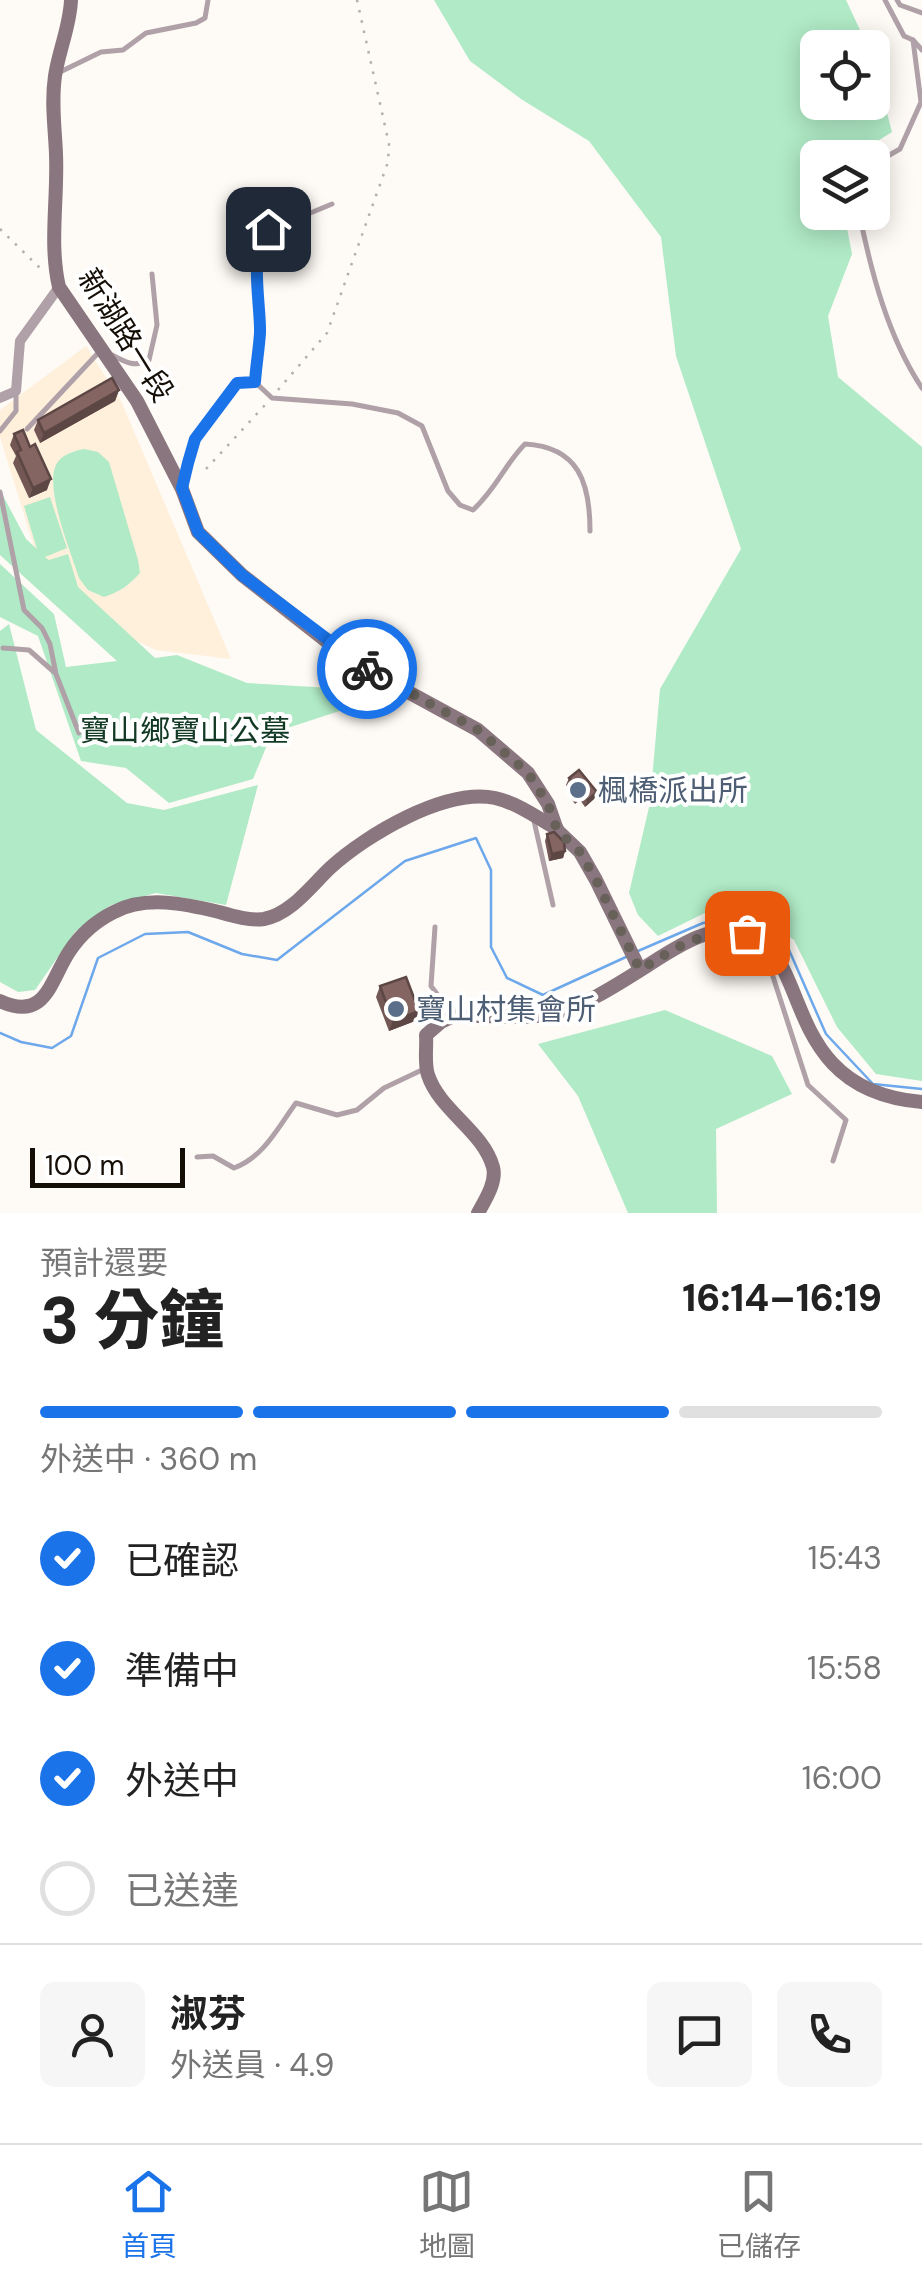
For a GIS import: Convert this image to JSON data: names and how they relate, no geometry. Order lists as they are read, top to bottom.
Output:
{
  "streets": {
    "street": ["新湖路一段"]
  },
  "parks": ["寶山鄉寶山公墓"],
  "places": ["楓橋派出所", "寶山村集會所"],
  "scale_bar": "100 m",
  "page": {
    "scale": "100 m",
    "heading": ["3 分鐘", "預計還要", "16:14–16:19"],
    "panel": ["淑芬", "外送員 · 4.9"],
    "bar": "外送中 · 360 m",
    "list": [
      ["已確認", "15:43"],
      ["準備中", "15:58"],
      ["外送中", "16:00"],
      "已送達"
    ],
    "tabs": ["首頁", "地圖", "已儲存"]
  }
}
